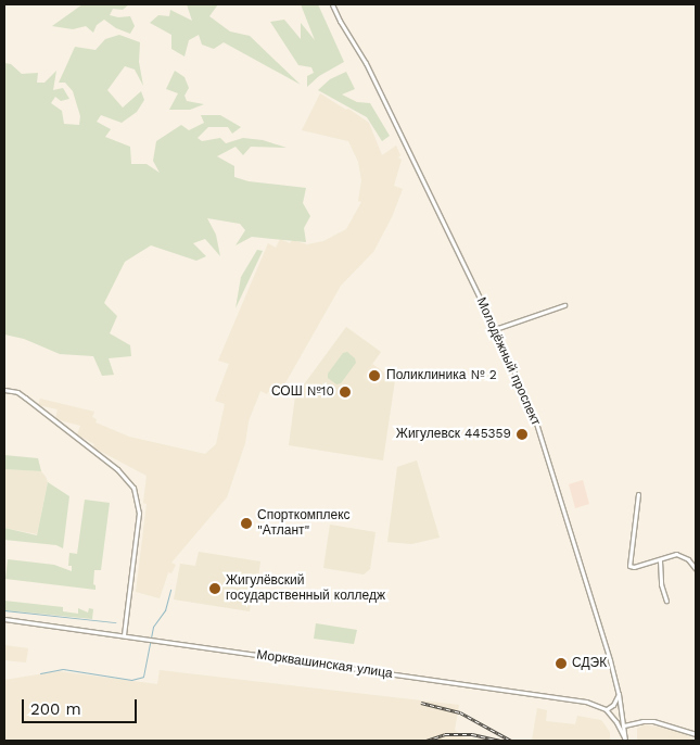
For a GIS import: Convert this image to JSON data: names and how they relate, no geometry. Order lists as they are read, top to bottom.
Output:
{
  "streets": {
    "street": ["Молодёжный проспект", "Морквашинская улица"]
  },
  "places": [
    "Поликлиника № 2",
    "СОШ №10",
    "Жигулевск 445359",
    "Спорткомплекс \"Атлант\"",
    "Жигулёвский государственный колледж",
    "СДЭК"
  ],
  "scale_bar": "200 m"
}
